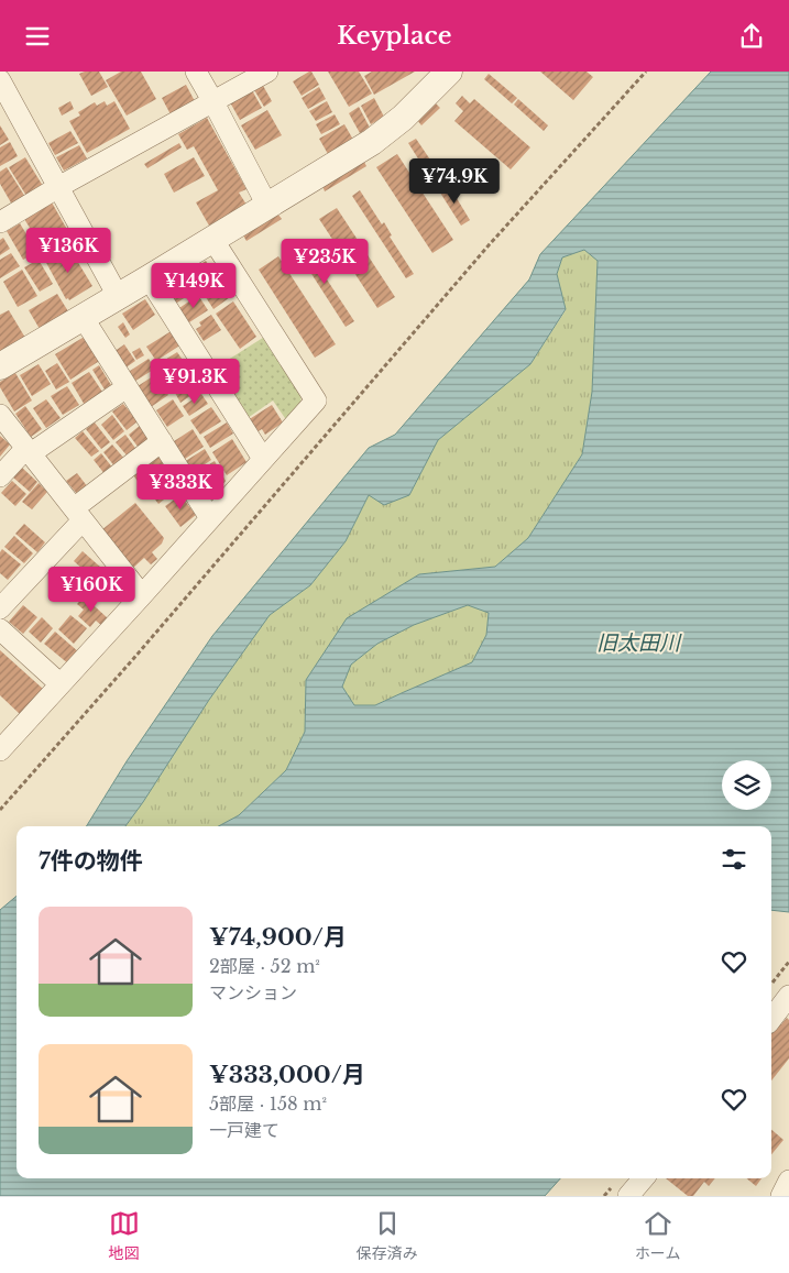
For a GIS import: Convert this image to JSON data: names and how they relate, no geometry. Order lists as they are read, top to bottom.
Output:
{
  "water": ["旧太田川"],
  "page": {
    "header": "Keyplace",
    "price": [
      "¥74.9K",
      "¥136K",
      "¥235K",
      "¥149K",
      "¥91.3K",
      "¥333K",
      "¥160K"
    ],
    "heading": "7件の物件",
    "list": [
      {
        "name": "¥74,900/月",
        "note": "2部屋 · 52 m² · マンション"
      },
      {
        "name": "¥333,000/月",
        "note": "5部屋 · 158 m² · 一戸建て"
      }
    ],
    "tabs": ["地図", "保存済み", "ホーム"]
  }
}
